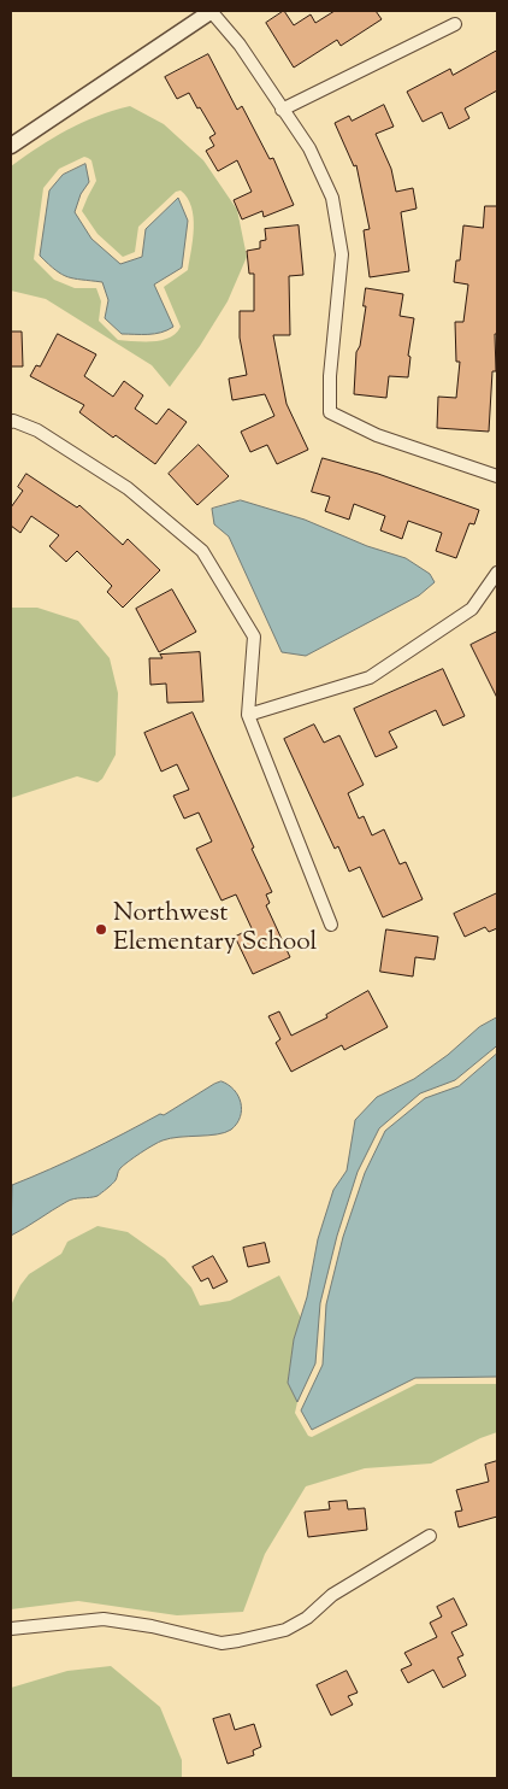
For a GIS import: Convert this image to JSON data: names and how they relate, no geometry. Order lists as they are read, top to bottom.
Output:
{
  "places": ["Northwest Elementary School"]
}
